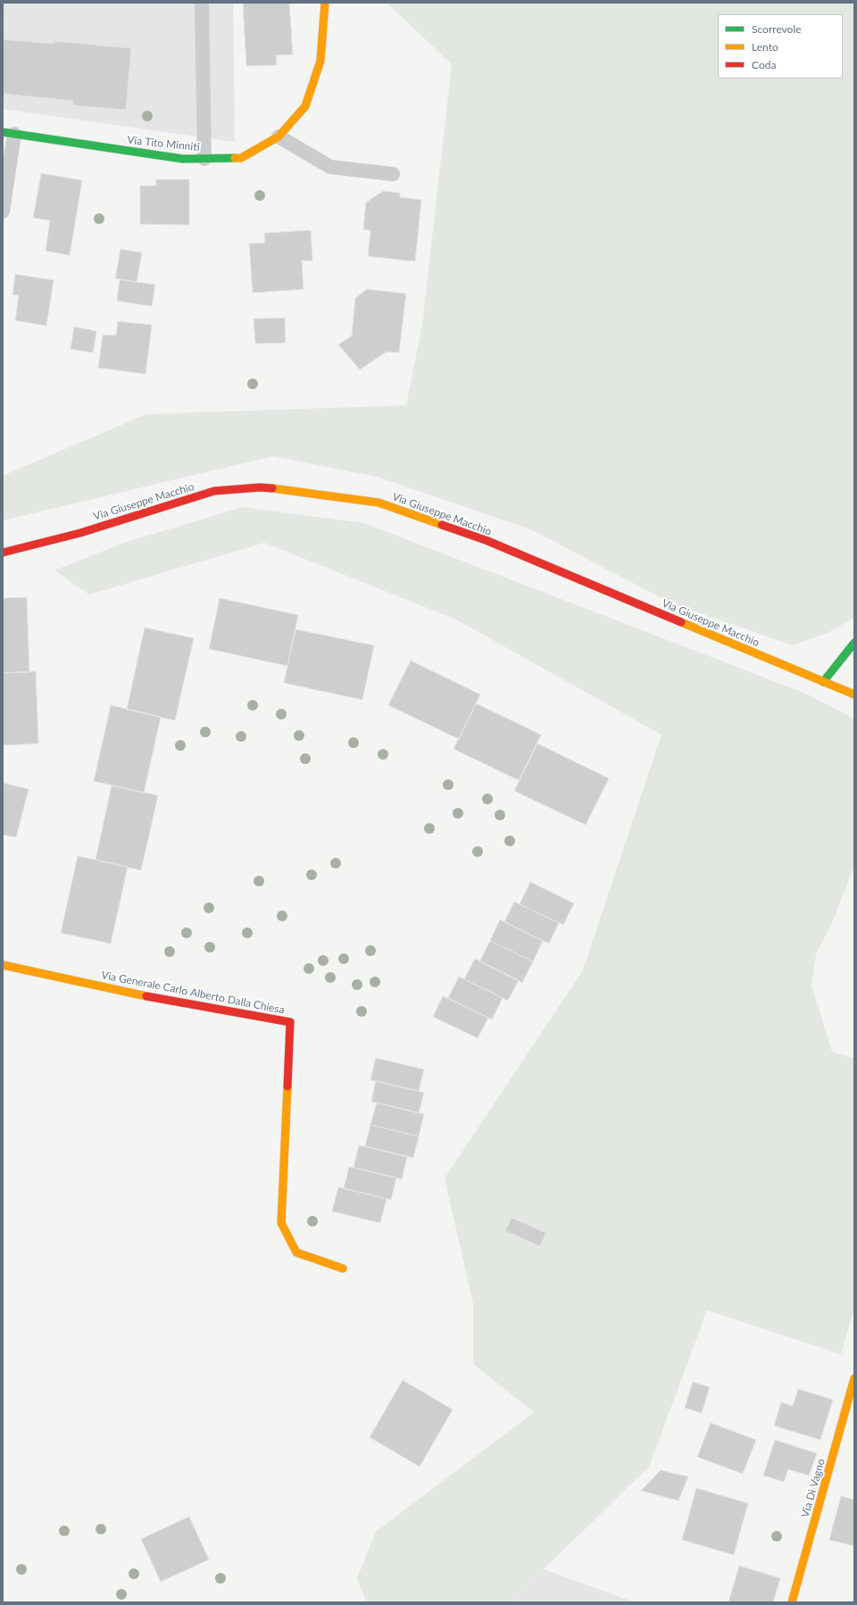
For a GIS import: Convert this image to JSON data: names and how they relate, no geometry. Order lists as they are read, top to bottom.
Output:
{
  "streets": {
    "street": [
      "Via Tito Minniti",
      "Via Giuseppe Macchio",
      "Via Generale Carlo Alberto Dalla Chiesa",
      "Via Di Vagno"
    ]
  },
  "legend": ["Scorrevole", "Lento", "Coda"]
}
